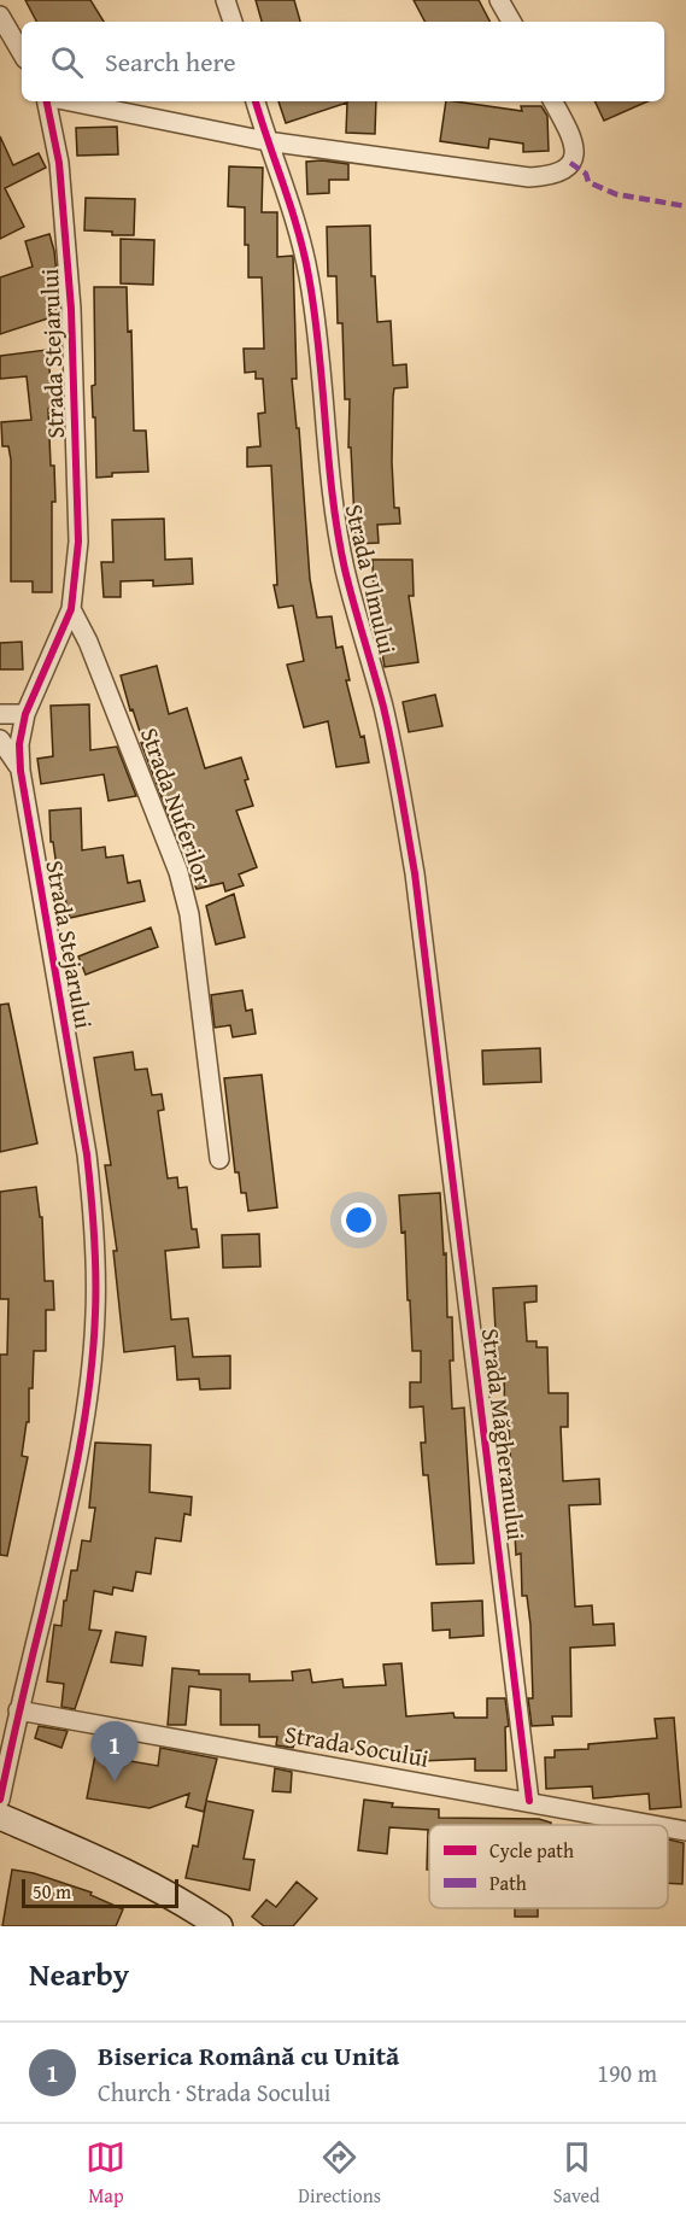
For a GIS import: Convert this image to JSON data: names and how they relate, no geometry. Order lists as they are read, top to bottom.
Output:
{
  "streets": {
    "street": [
      "Strada Stejarului",
      "Strada Ulmului",
      "Strada Nuferilor",
      "Strada Măgheranului",
      "Strada Socului"
    ]
  },
  "crossings": [
    ["Strada Stejarului", "Strada Nuferilor"],
    ["Strada Stejarului", "Strada Socului"],
    ["Strada Ulmului", "Strada Măgheranului"],
    ["Strada Măgheranului", "Strada Socului"]
  ],
  "legend": ["Cycle path", "Path"],
  "scale_bar": "50 m",
  "page": {
    "search": "Search here",
    "pins": "1",
    "scale": "50 m",
    "heading": "Nearby",
    "list": [
      {
        "mark": "1",
        "name": "Biserica Română cu Unită",
        "note": "Church · Strada Socului",
        "value": "190 m"
      }
    ],
    "nav": ["Map", "Directions", "Saved"]
  }
}
